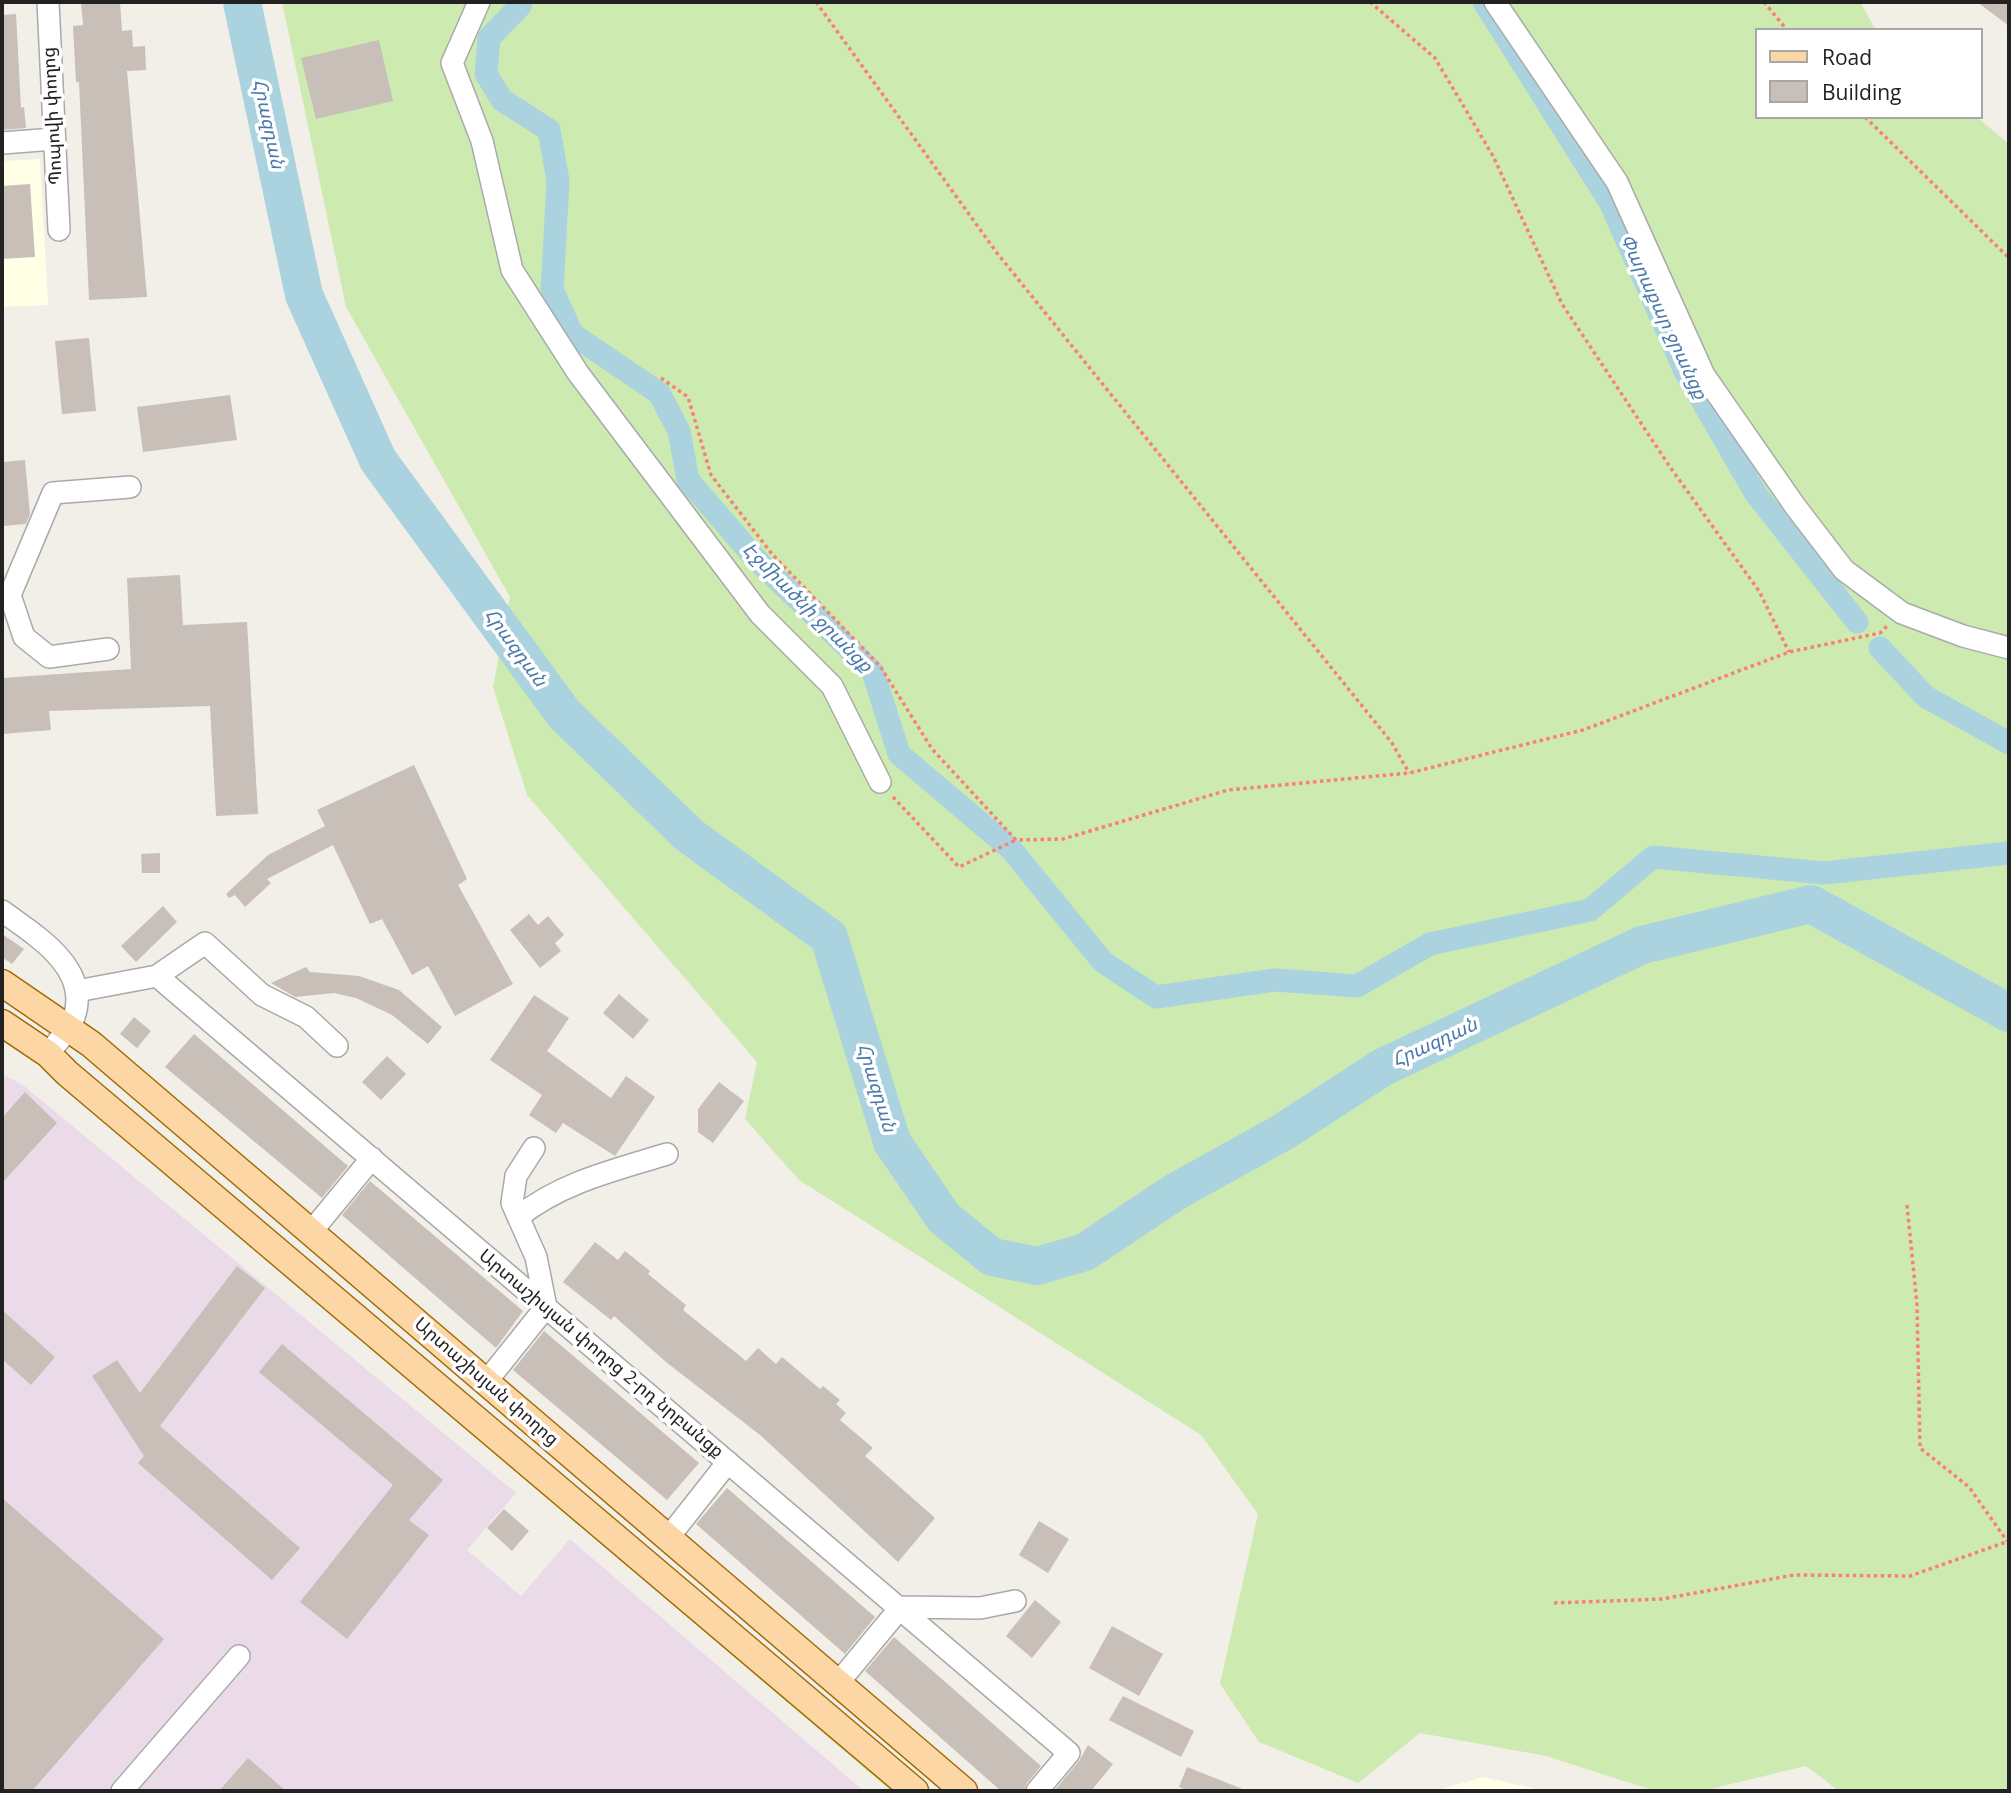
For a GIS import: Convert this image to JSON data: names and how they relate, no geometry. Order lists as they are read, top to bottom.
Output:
{
  "streets": {
    "main road": ["Արտաշիսյան փողոց"],
    "street": ["Պոպովի փողոց", "Արտաշիսյան փողոց 2-րդ նրբանցք"]
  },
  "water": ["Հրազդան", "Փարաքար ջրանցք", "Էջմիածնի ջրանցք"],
  "legend": ["Road", "Building"]
}
